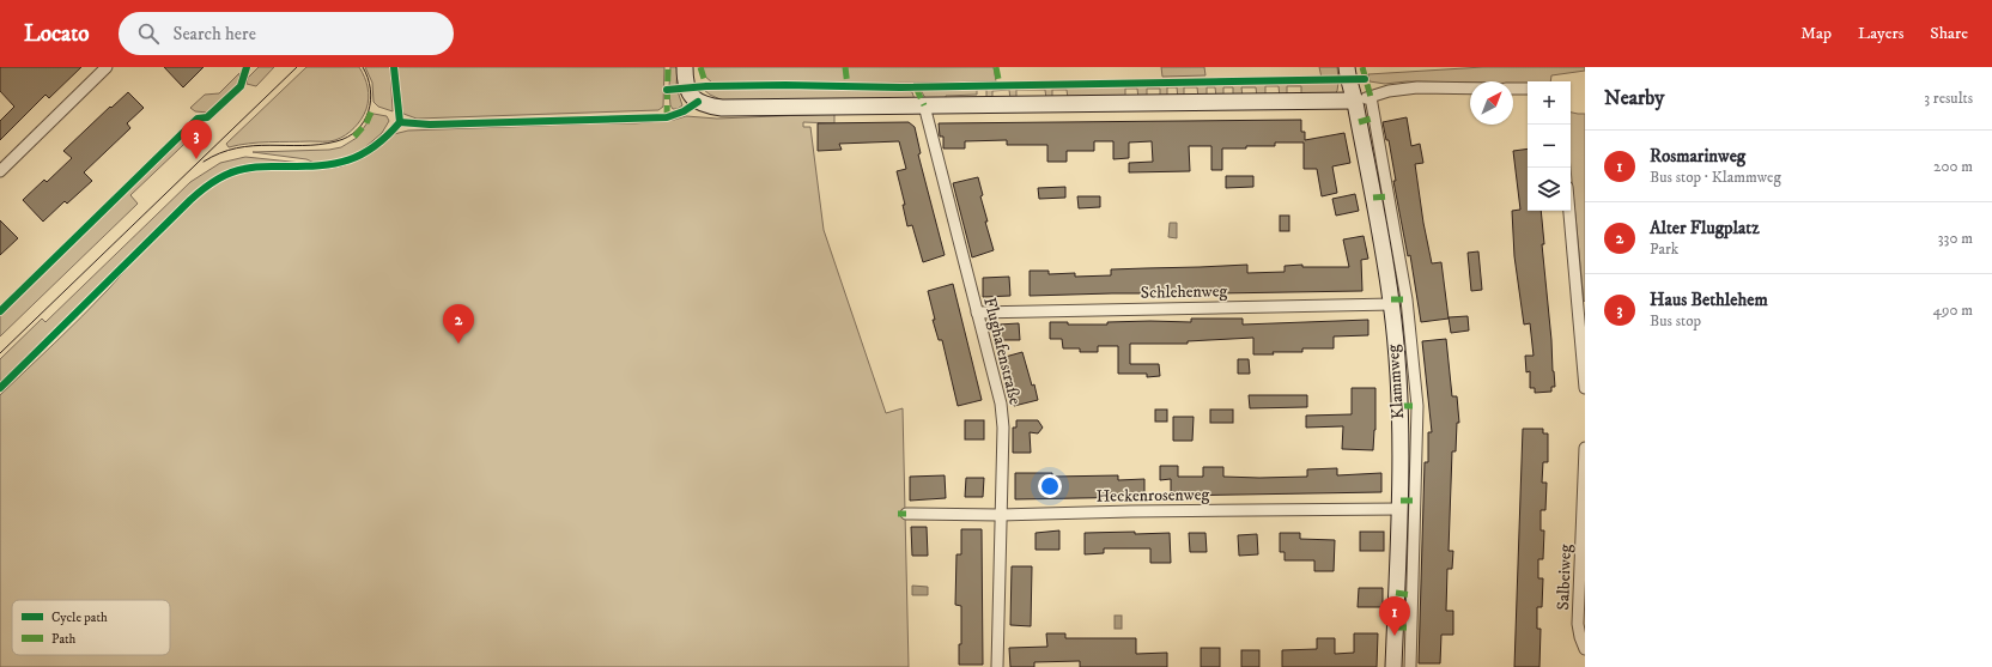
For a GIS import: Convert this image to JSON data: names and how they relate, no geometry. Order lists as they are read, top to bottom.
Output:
{
  "streets": {
    "main road": ["Klammweg"],
    "street": [
      "Schlehenweg",
      "Flughafenstraße",
      "Heckenrosenweg",
      "Salbeiweg"
    ]
  },
  "crossings": [
    ["Schlehenweg", "Flughafenstraße"],
    ["Schlehenweg", "Klammweg"],
    ["Flughafenstraße", "Heckenrosenweg"],
    ["Klammweg", "Heckenrosenweg"]
  ],
  "legend": ["Cycle path", "Path"],
  "north": "top right",
  "page": {
    "header": "Locato",
    "search": "Search here",
    "nav": ["Map", "Layers", "Share"],
    "heading": ["Nearby", "3 results"],
    "map_buttons": ["+", "−"],
    "pins": ["3", "2", "1"],
    "list": [
      {
        "mark": "1",
        "name": "Rosmarinweg",
        "note": "Bus stop · Klammweg",
        "value": "200 m"
      },
      {
        "mark": "2",
        "name": "Alter Flugplatz",
        "note": "Park",
        "value": "330 m"
      },
      {
        "mark": "3",
        "name": "Haus Bethlehem",
        "note": "Bus stop",
        "value": "490 m"
      }
    ]
  }
}
